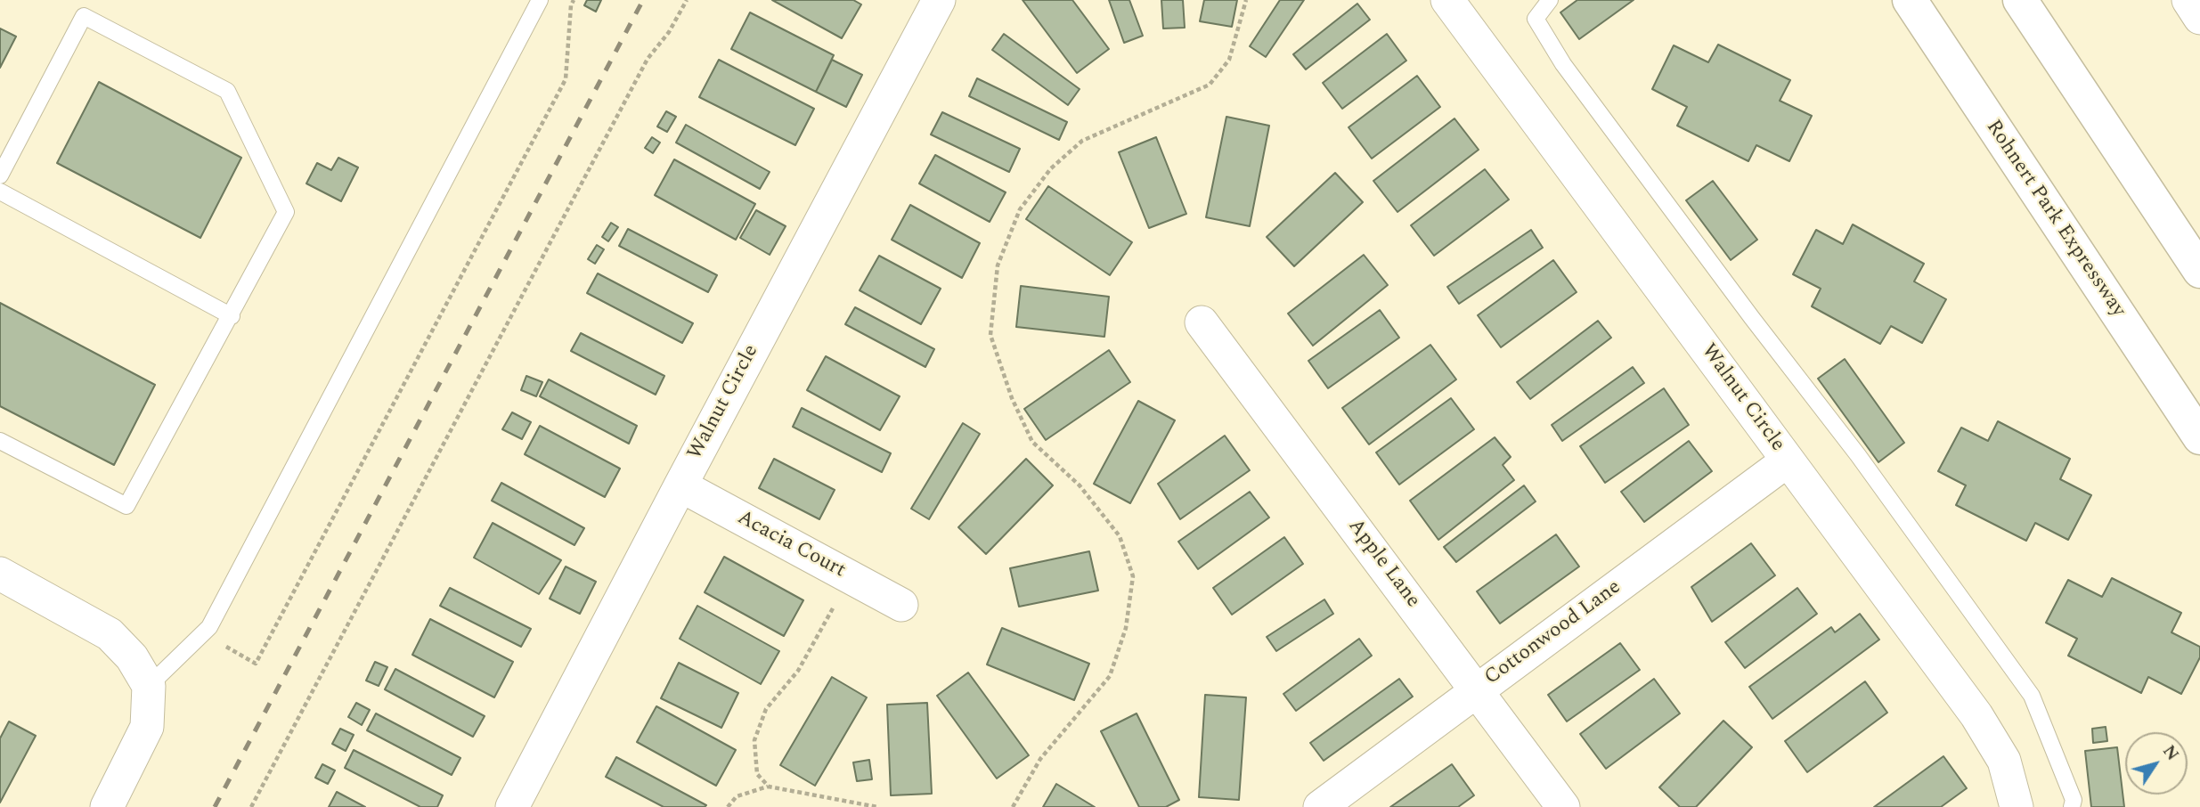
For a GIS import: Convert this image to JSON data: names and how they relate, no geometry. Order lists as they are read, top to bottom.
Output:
{
  "streets": {
    "main road": ["Rohnert Park Expressway"],
    "street": [
      "Walnut Circle",
      "Acacia Court",
      "Apple Lane",
      "Cottonwood Lane"
    ]
  },
  "crossings": [
    ["Walnut Circle", "Acacia Court"],
    ["Walnut Circle", "Cottonwood Lane"],
    ["Apple Lane", "Cottonwood Lane"]
  ],
  "north": "top right"
}
